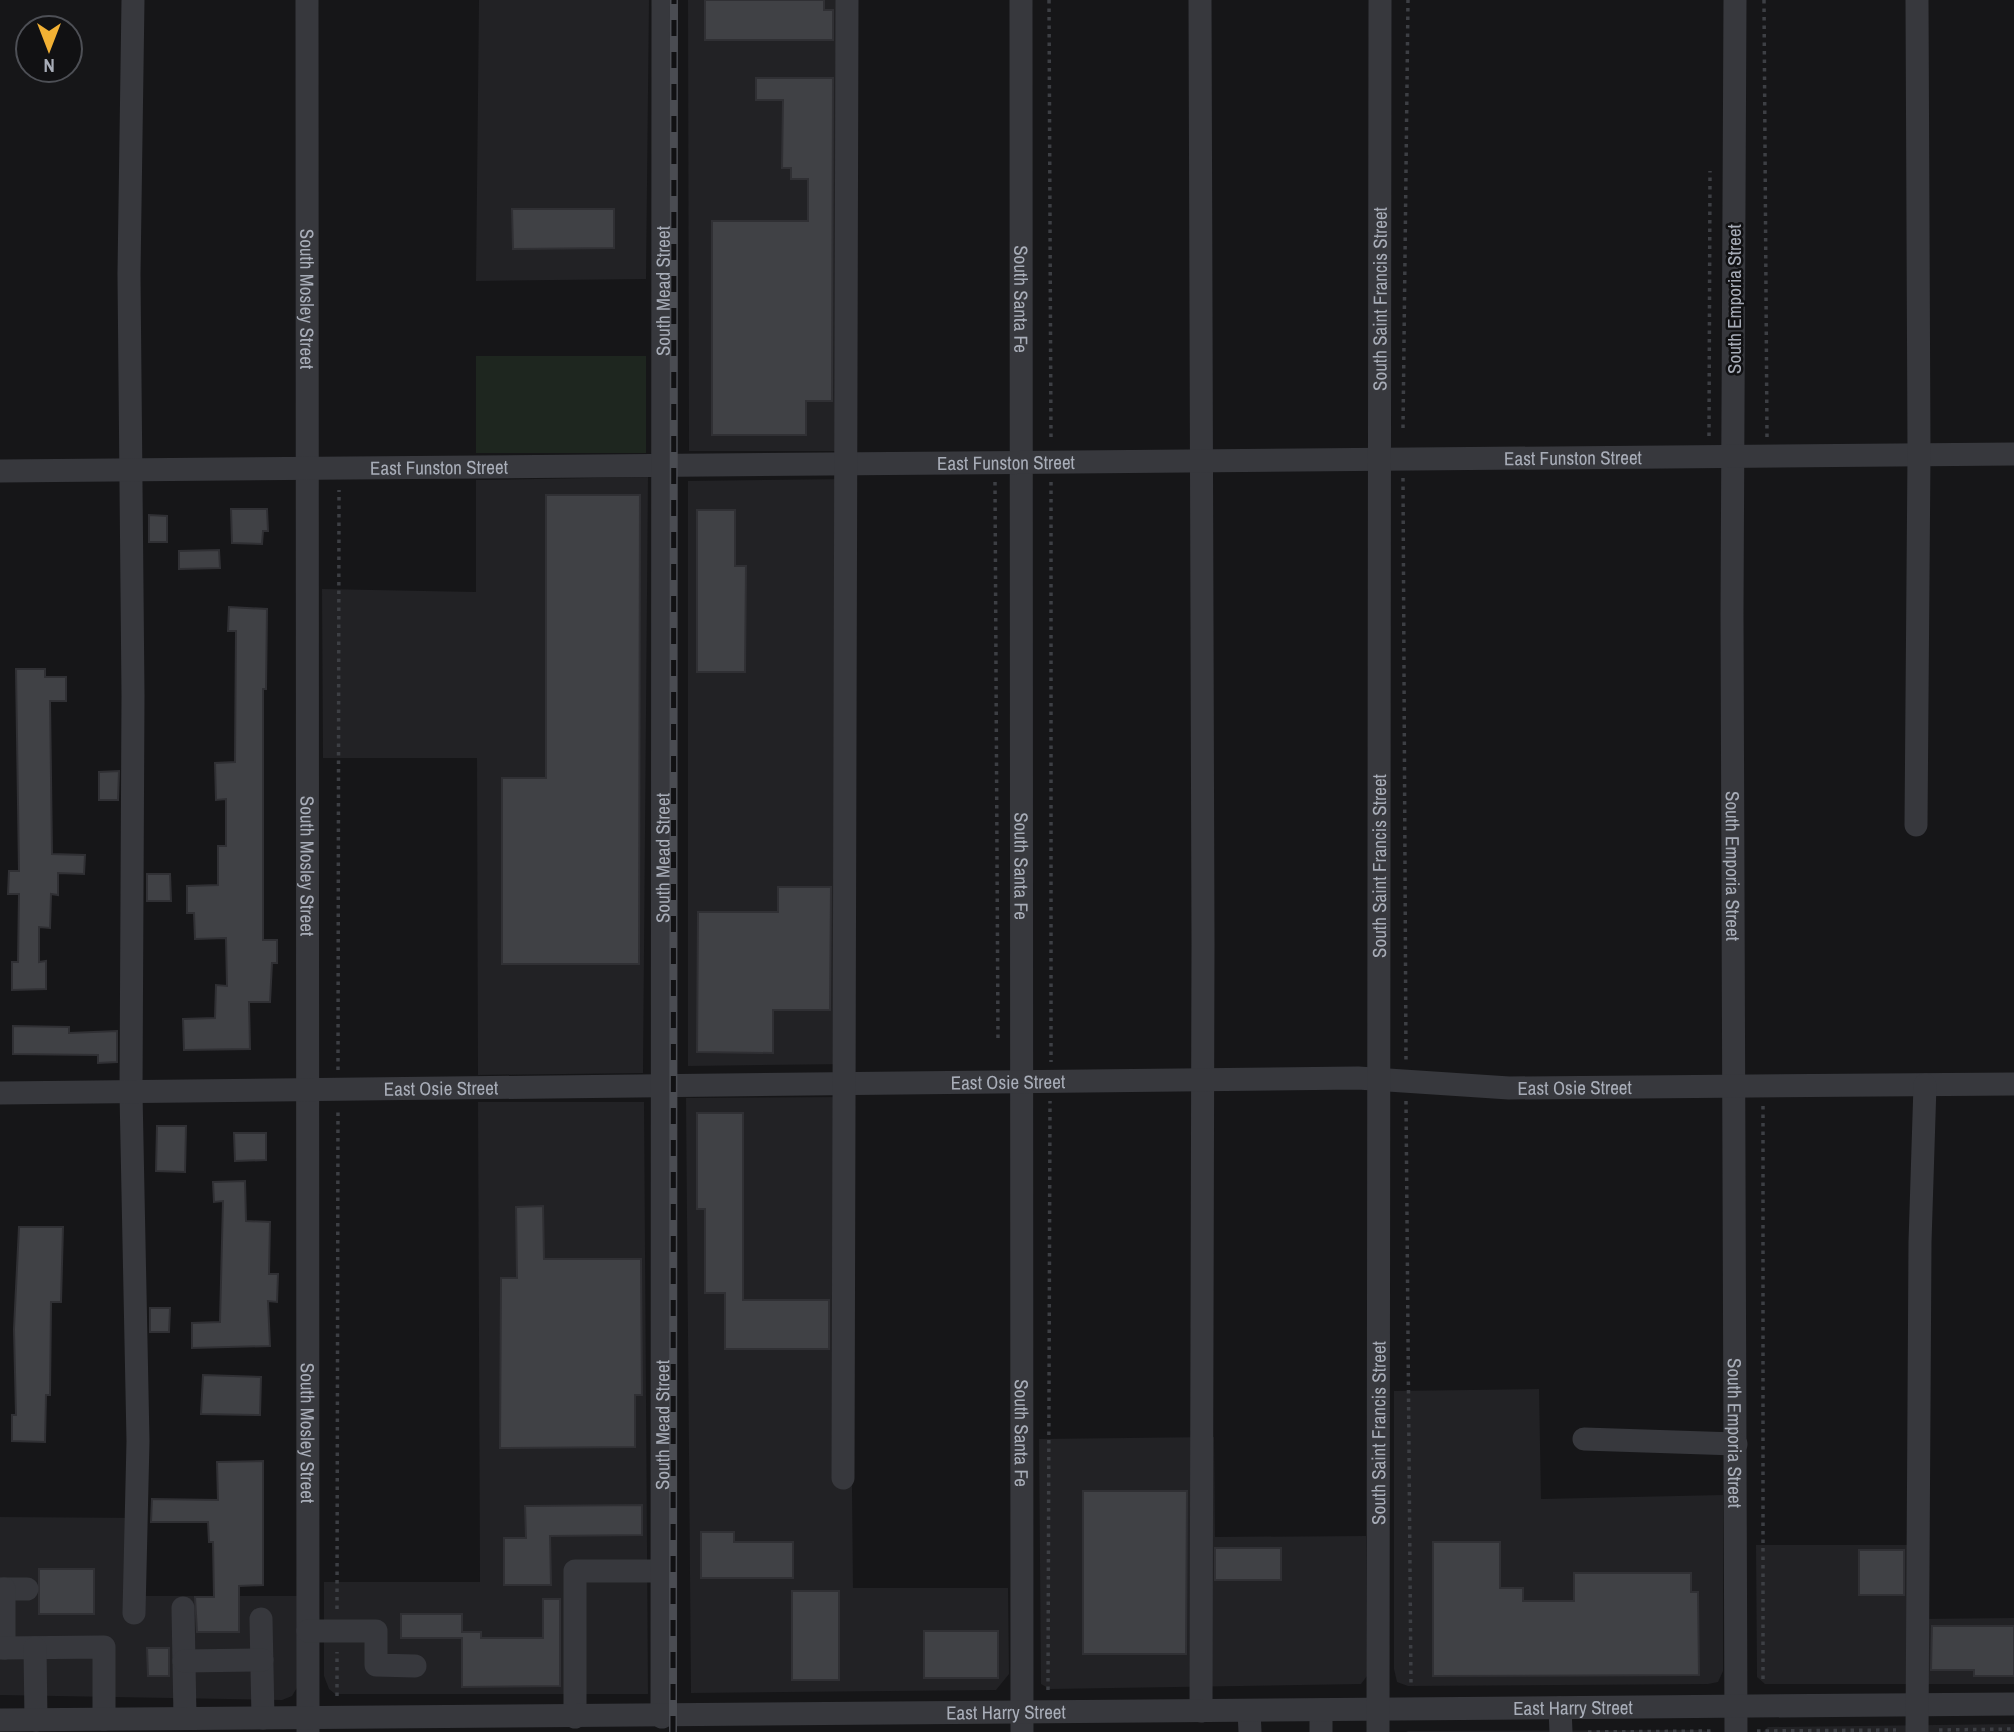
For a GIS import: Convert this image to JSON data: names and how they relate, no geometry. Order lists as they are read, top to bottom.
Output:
{
  "streets": {
    "street": [
      "South Mead Street",
      "South Mosley Street",
      "South Santa Fe",
      "South Saint Francis Street",
      "South Emporia Street",
      "East Funston Street",
      "East Osie Street",
      "East Harry Street"
    ]
  },
  "crossings": [
    ["South Mead Street", "East Funston Street"],
    ["South Mead Street", "East Osie Street"],
    ["South Mead Street", "East Harry Street"],
    ["South Mosley Street", "East Funston Street"],
    ["South Mosley Street", "East Osie Street"],
    ["South Mosley Street", "East Harry Street"],
    ["South Santa Fe", "East Funston Street"],
    ["South Santa Fe", "East Osie Street"],
    ["South Santa Fe", "East Harry Street"],
    ["South Saint Francis Street", "East Funston Street"],
    ["South Saint Francis Street", "East Osie Street"],
    ["South Saint Francis Street", "East Harry Street"],
    ["South Emporia Street", "East Funston Street"],
    ["South Emporia Street", "East Osie Street"],
    ["South Emporia Street", "East Harry Street"]
  ],
  "north": "bottom"
}
